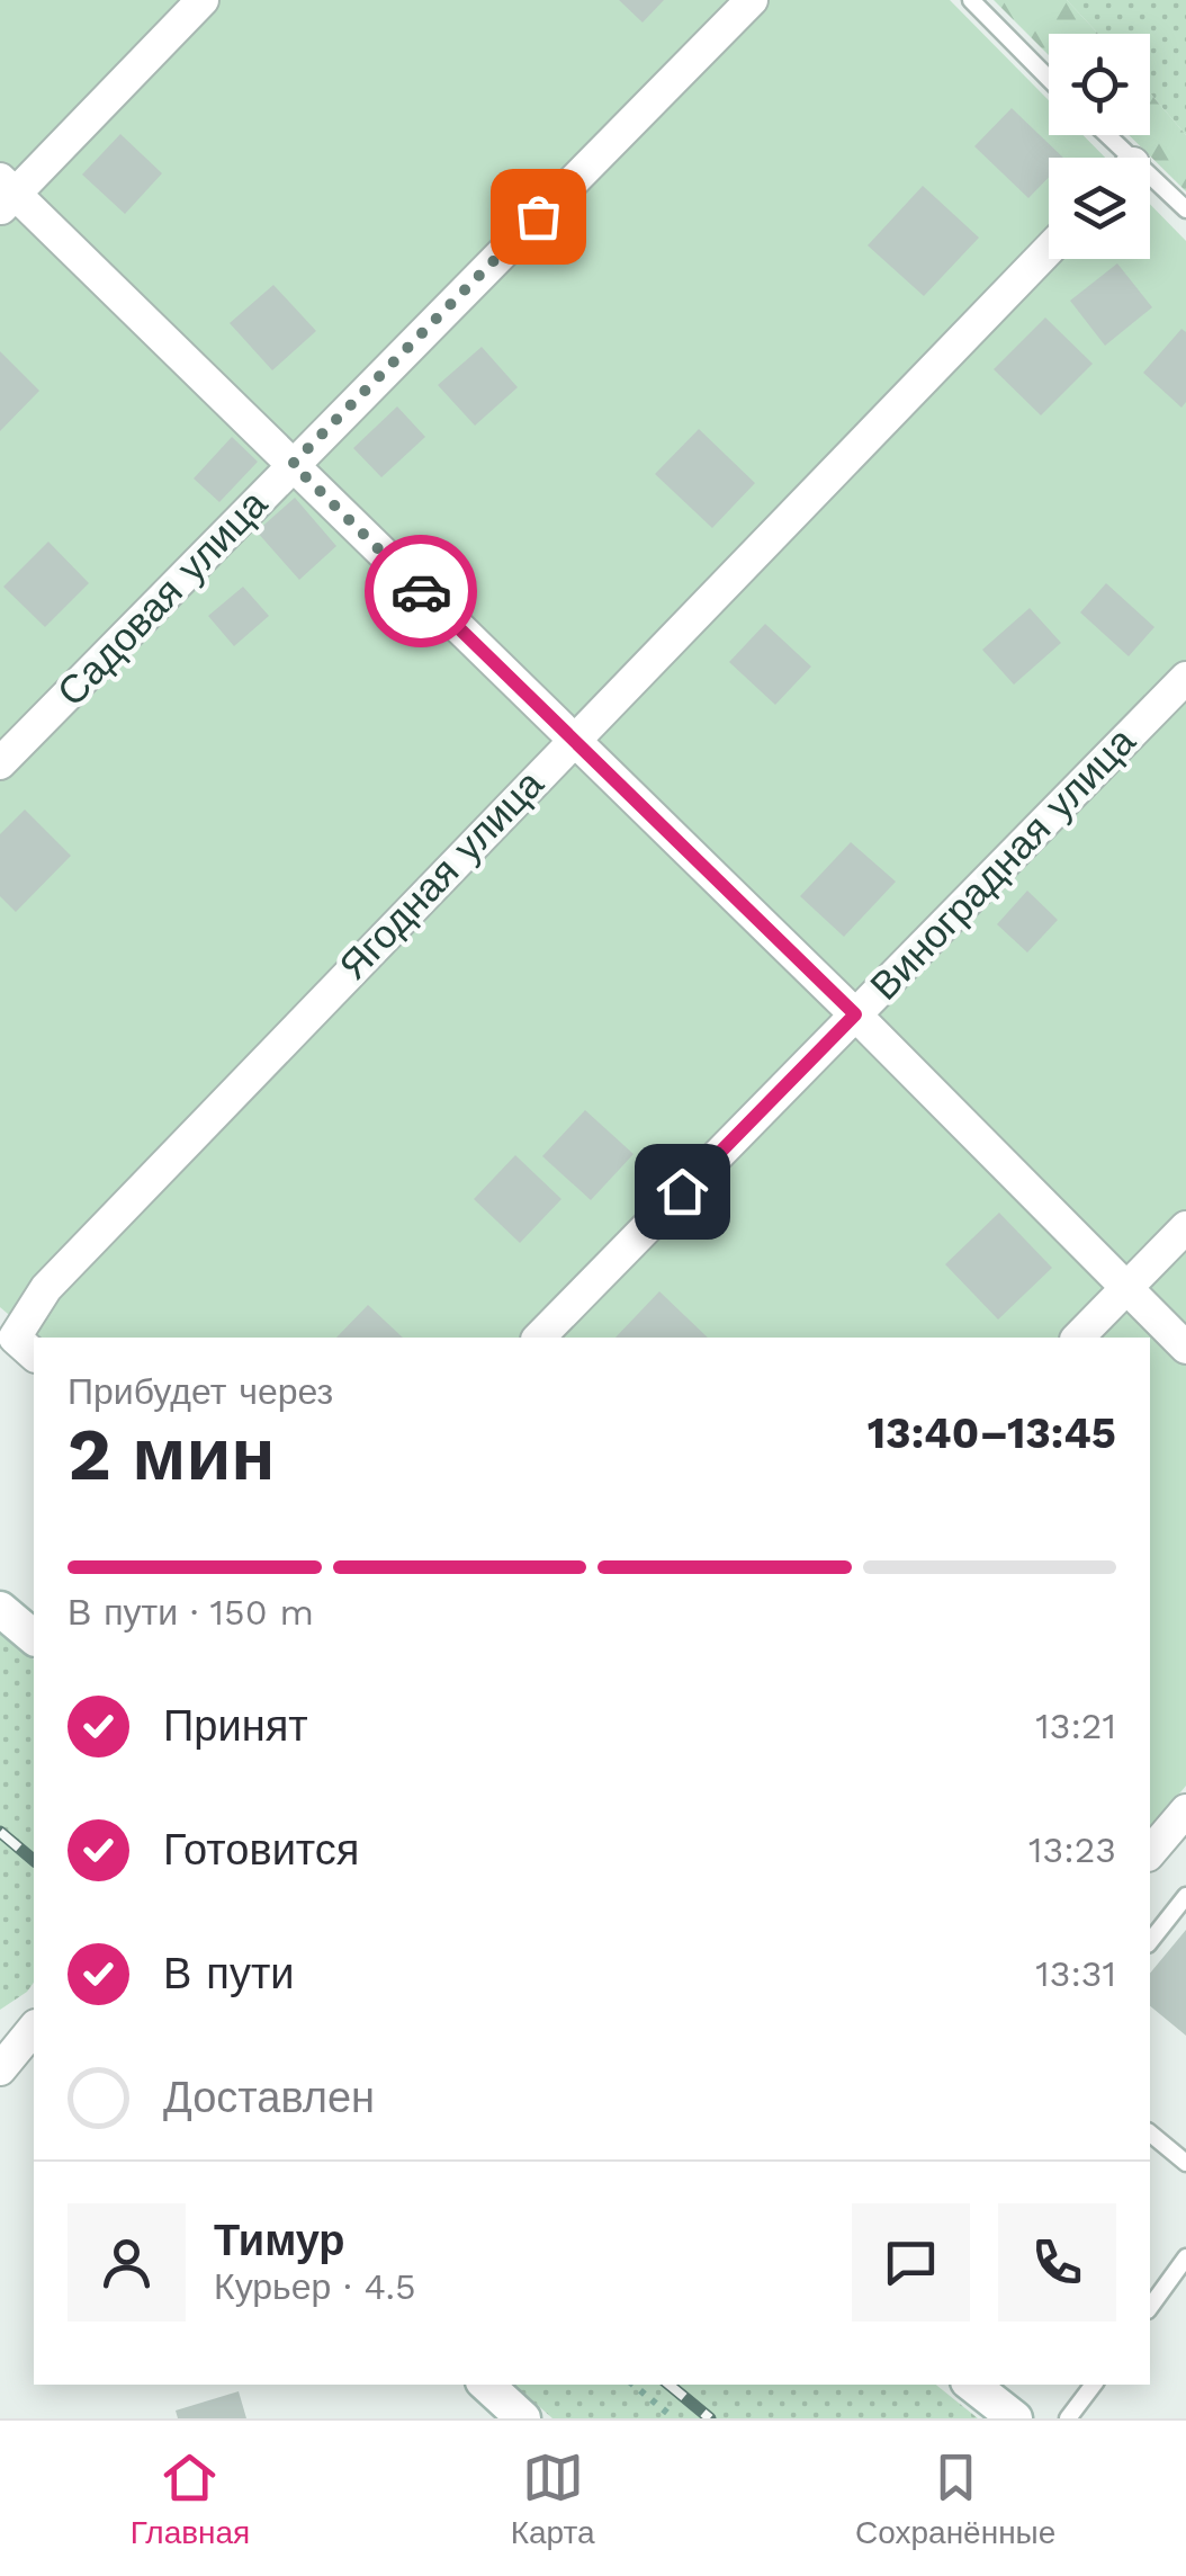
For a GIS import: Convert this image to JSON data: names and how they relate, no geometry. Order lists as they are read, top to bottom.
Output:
{
  "streets": {
    "street": ["Садовая улица", "Виноградная улица", "Ягодная улица"]
  },
  "page": {
    "heading": ["2 мин", "Прибудет через", "13:40–13:45"],
    "panel": ["Тимур", "Курьер · 4.5"],
    "bar": "В пути · 150 m",
    "list": [
      ["Принят", "13:21"],
      ["Готовится", "13:23"],
      ["В пути", "13:31"],
      "Доставлен"
    ],
    "tabs": ["Главная", "Карта", "Сохранённые"]
  }
}
